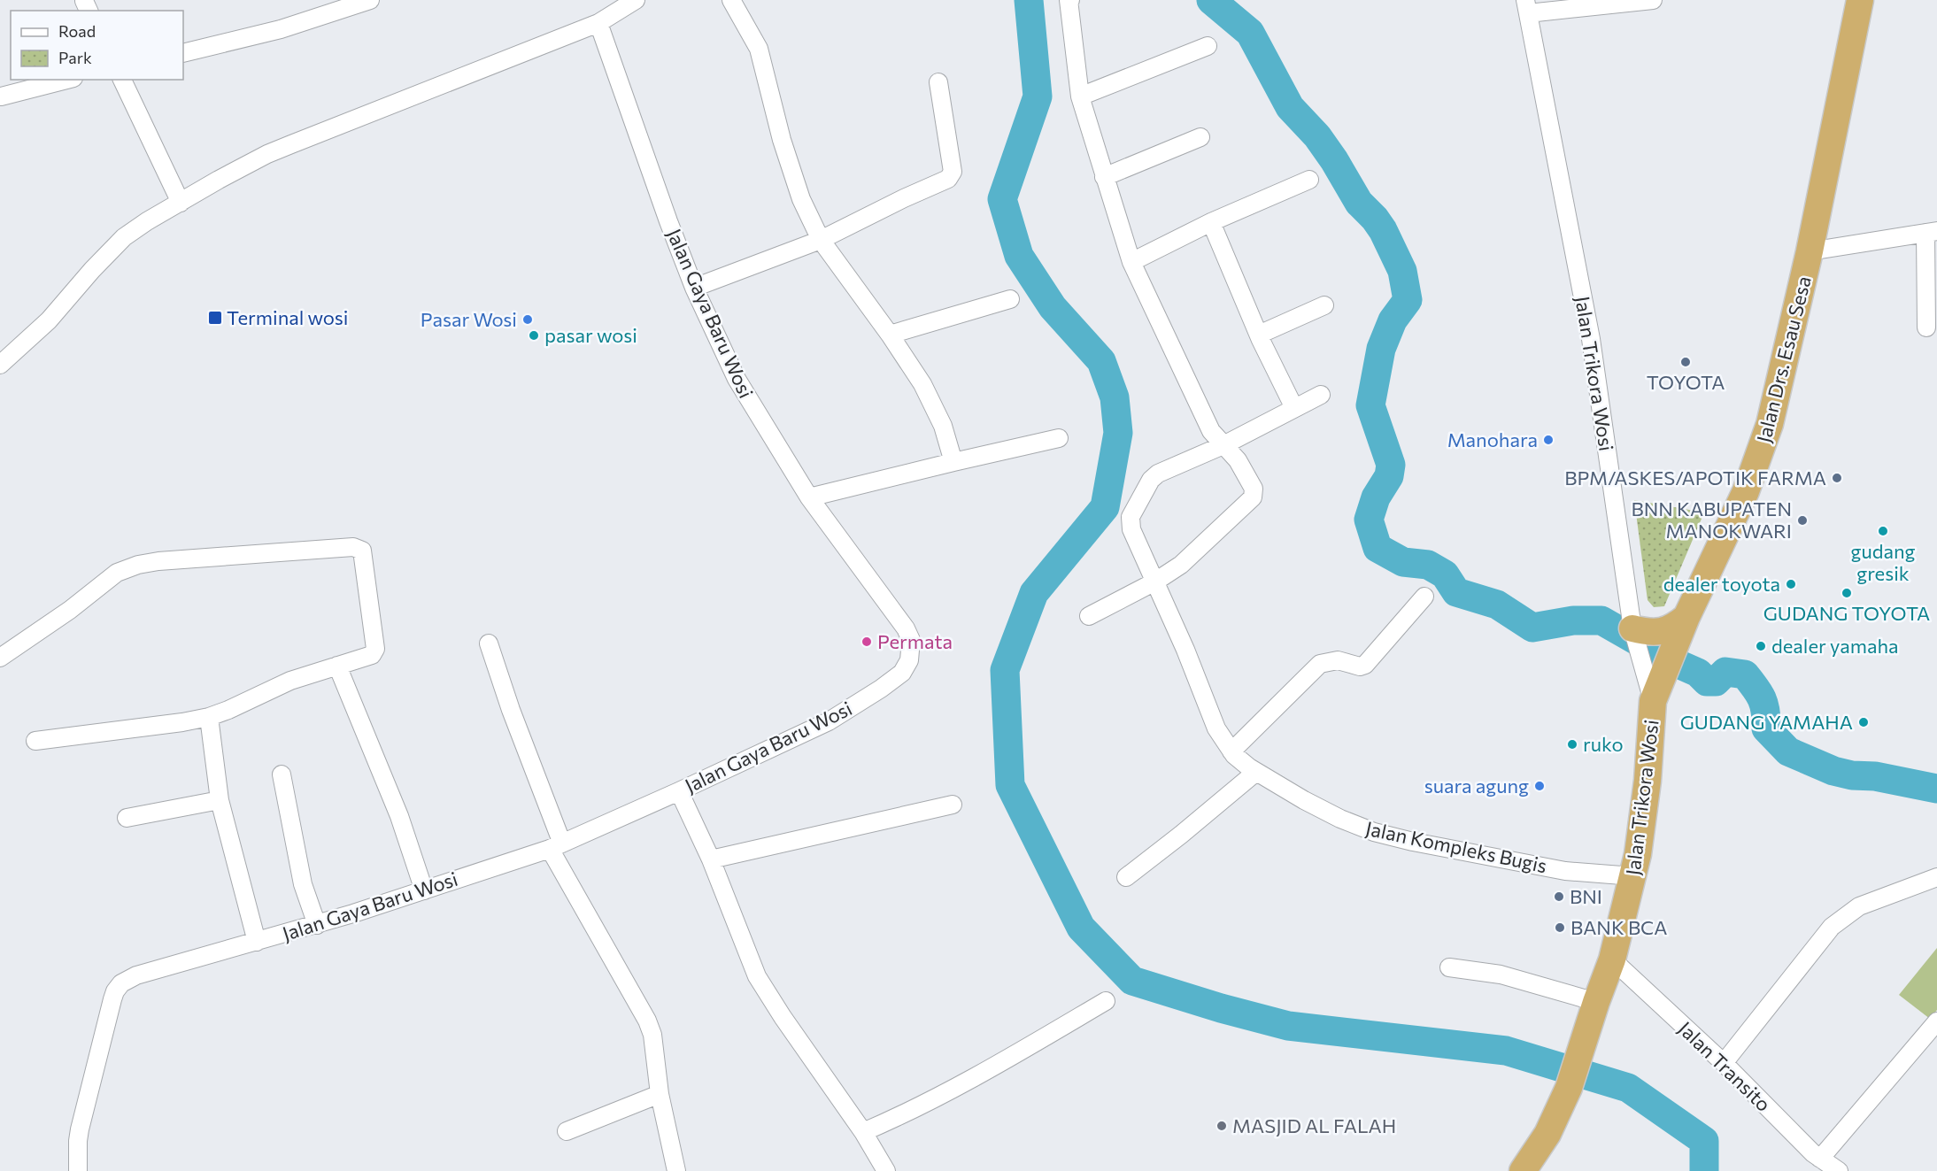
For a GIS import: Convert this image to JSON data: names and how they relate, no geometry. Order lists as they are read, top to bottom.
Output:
{
  "streets": {
    "highway": ["Jalan Drs. Esau Sesa", "Jalan Trikora Wosi"],
    "street": ["Jalan Gaya Baru Wosi", "Jalan Kompleks Bugis", "Jalan Transito"]
  },
  "crossings": [
    ["Jalan Drs. Esau Sesa", "Jalan Trikora Wosi"],
    ["Jalan Trikora Wosi", "Jalan Kompleks Bugis"],
    ["Jalan Trikora Wosi", "Jalan Transito"]
  ],
  "places": {
    "transit": ["Terminal wosi"],
    "other": [
      "Pasar Wosi",
      "pasar wosi",
      "TOYOTA",
      "Manohara",
      "BPM/ASKES/APOTIK FARMA",
      "BNN KABUPATEN MANOKWARI",
      "gudang gresik",
      "dealer toyota",
      "GUDANG TOYOTA",
      "Permata",
      "dealer yamaha",
      "GUDANG YAMAHA",
      "ruko",
      "suara agung",
      "BNI",
      "BANK BCA",
      "MASJID AL FALAH"
    ]
  },
  "legend": ["Road", "Park"]
}
